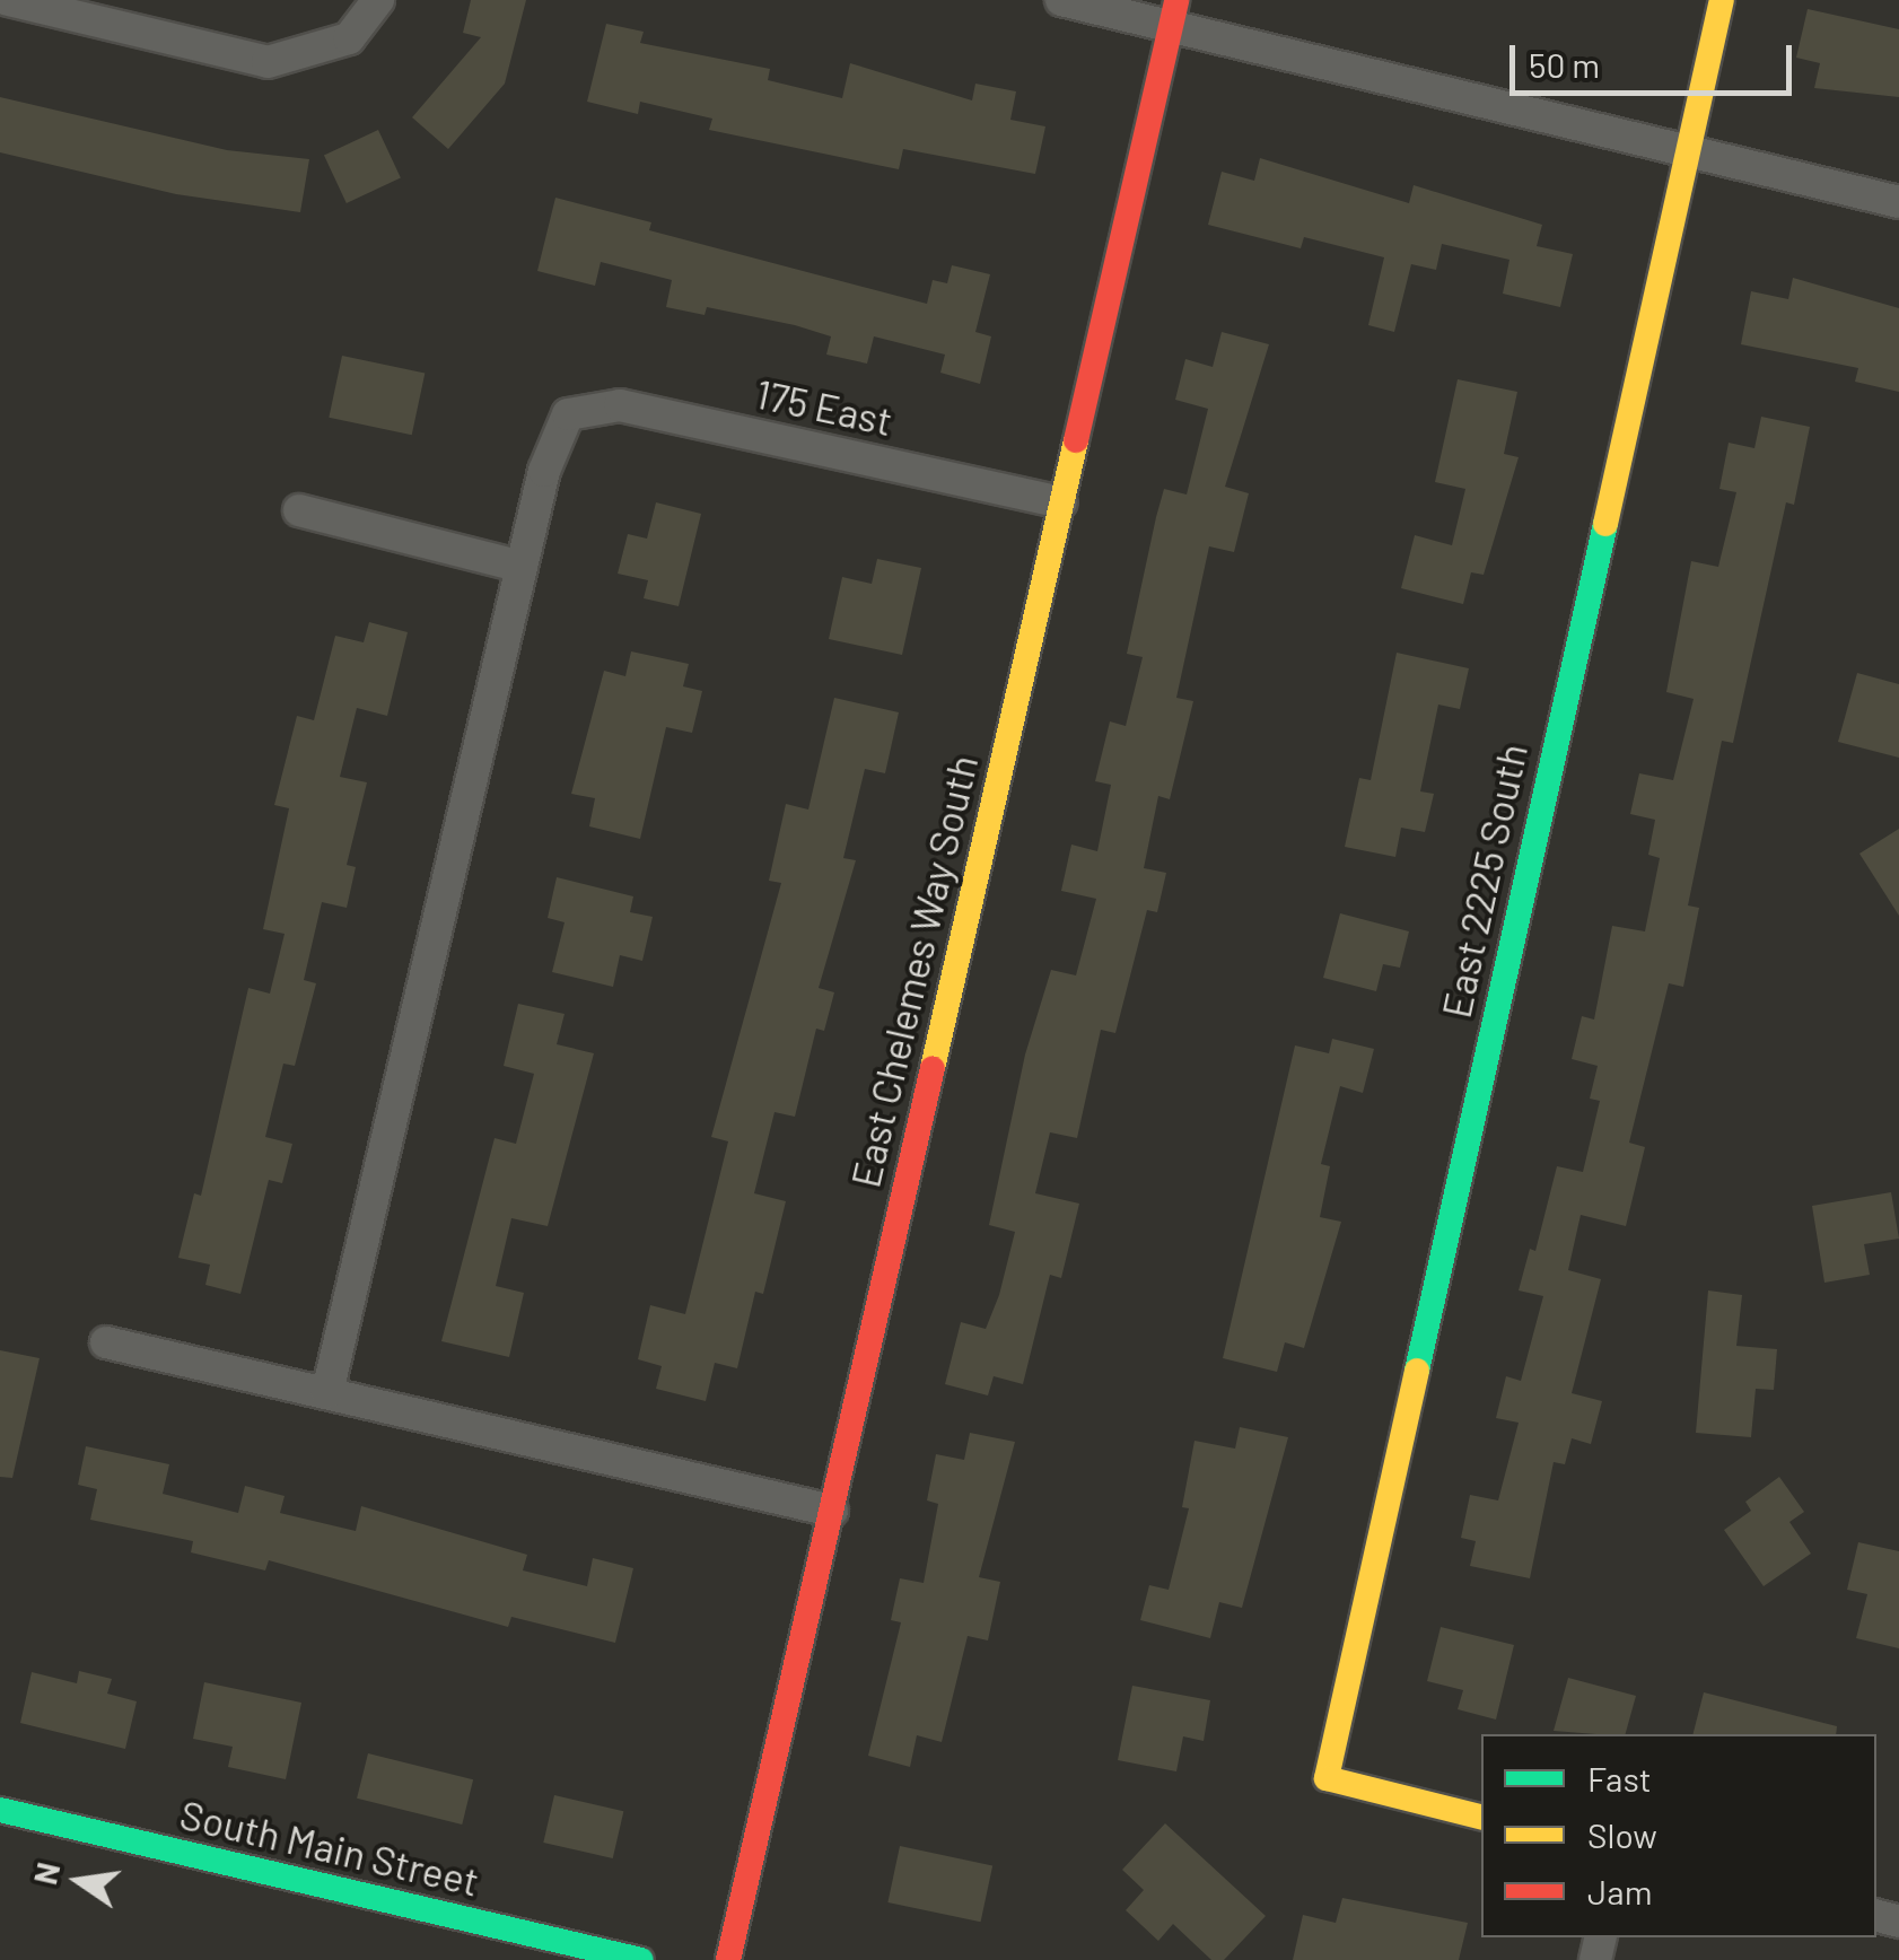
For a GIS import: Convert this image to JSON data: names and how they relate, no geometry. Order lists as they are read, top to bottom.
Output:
{
  "streets": {
    "street": [
      "175 East",
      "East 2225 South",
      "East Chelemes Way South",
      "South Main Street"
    ]
  },
  "crossings": [
    ["175 East", "East Chelemes Way South"]
  ],
  "legend": ["Fast", "Slow", "Jam"],
  "scale_bar": "50 m",
  "north": "left"
}
